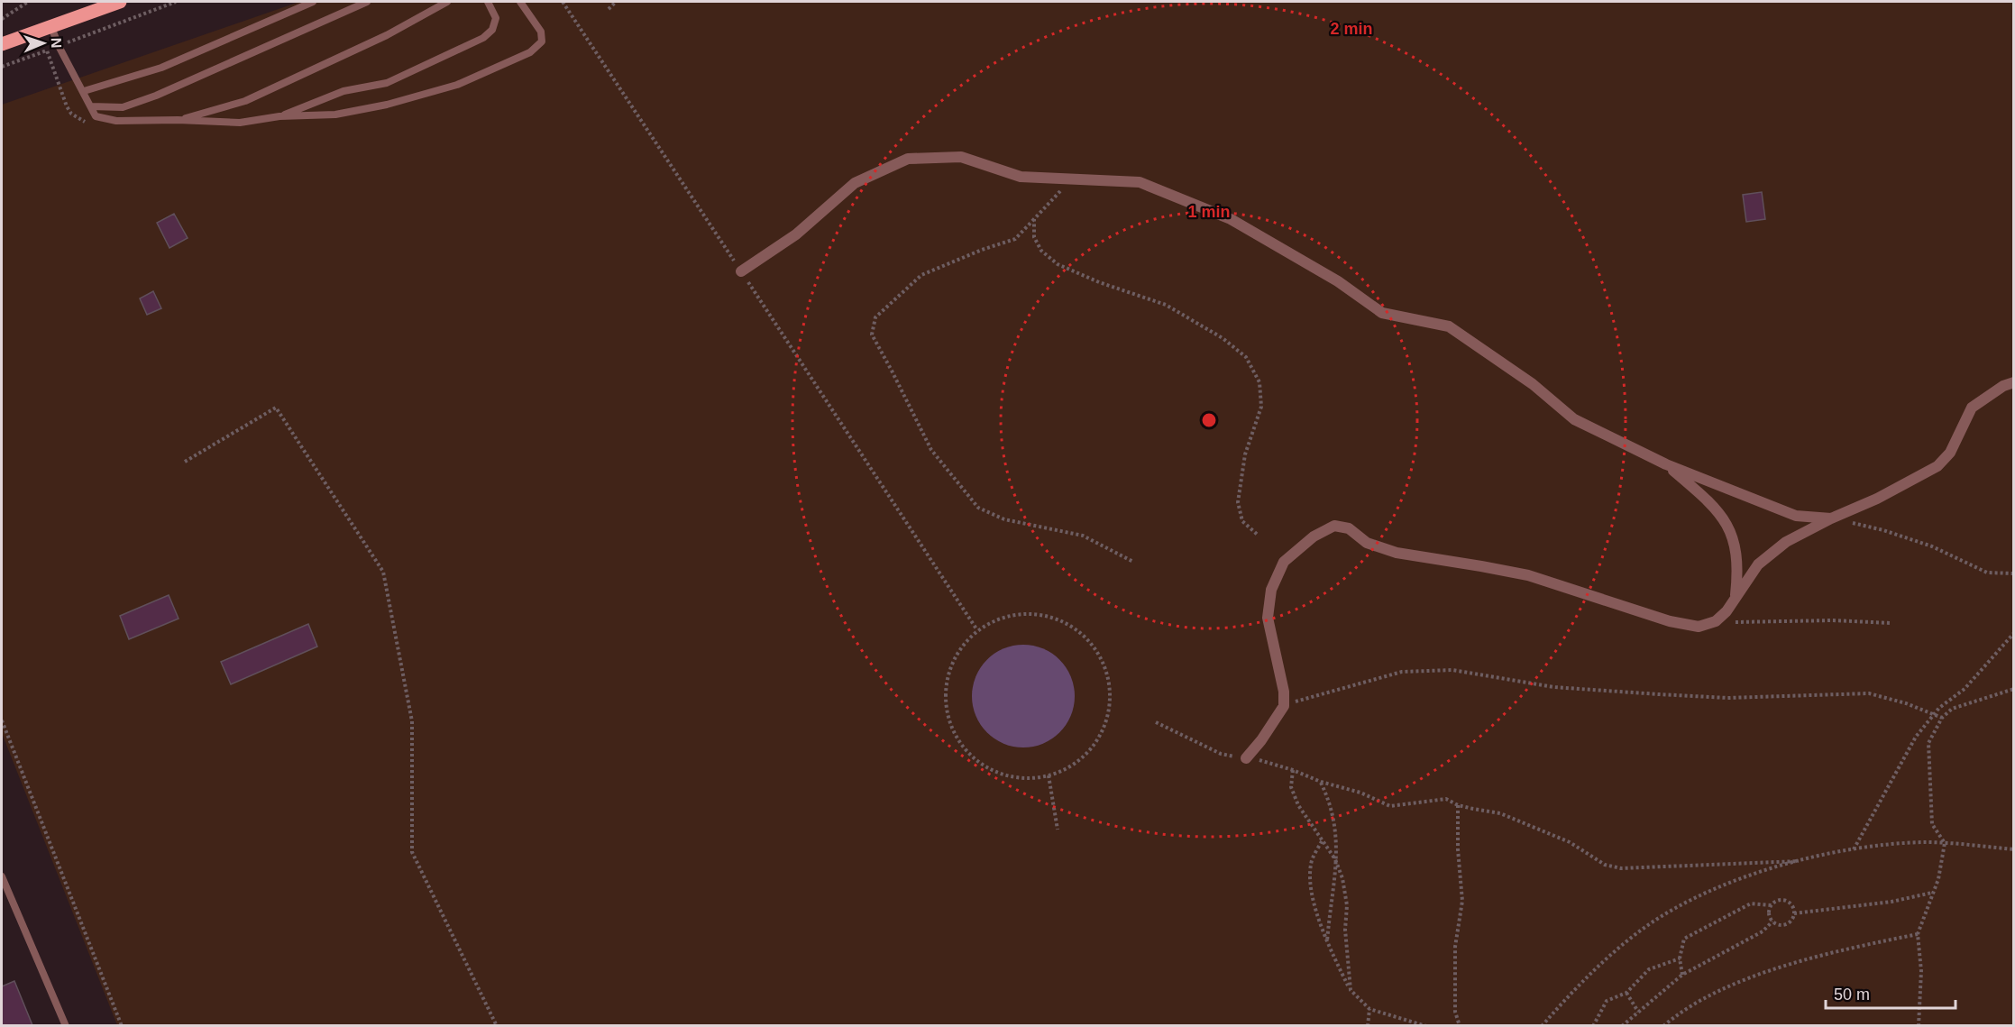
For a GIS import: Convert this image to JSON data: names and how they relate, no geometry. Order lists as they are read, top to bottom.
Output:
{
  "scale_bar": "50 m",
  "north": "right",
  "rings": ["2 min", "1 min"]
}
